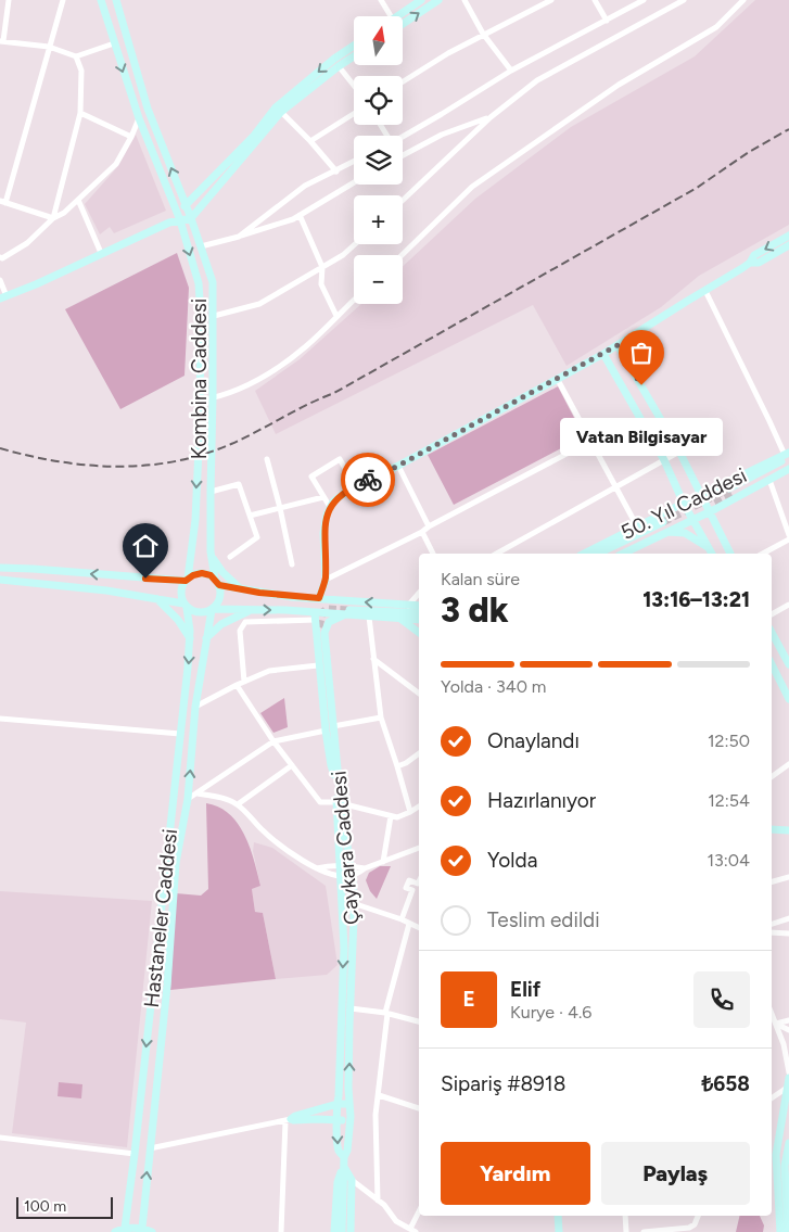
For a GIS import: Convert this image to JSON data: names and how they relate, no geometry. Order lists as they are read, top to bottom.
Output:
{
  "streets": {
    "main road": [
      "Kombina Caddesi",
      "50. Yıl Caddesi",
      "Çaykara Caddesi",
      "Hastaneler Caddesi"
    ]
  },
  "crossings": [
    ["Kombina Caddesi", "Hastaneler Caddesi"]
  ],
  "places": ["Vatan Bilgisayar"],
  "scale_bar": "100 m",
  "north": "top",
  "page": {
    "map_buttons": ["+", "−"],
    "bubble": "Vatan Bilgisayar",
    "heading": ["3 dk", "Kalan süre", "13:16–13:21"],
    "panel": [
      "Elif",
      "Kurye · 4.6",
      "Sipariş #8918",
      "₺658"
    ],
    "bar": "Yolda · 340 m",
    "list": [
      ["Onaylandı", "12:50"],
      ["Hazırlanıyor", "12:54"],
      ["Yolda", "13:04"],
      "Teslim edildi"
    ],
    "round": "E",
    "buttons": ["Yardım", "Paylaş"],
    "scale": "100 m"
  }
}
